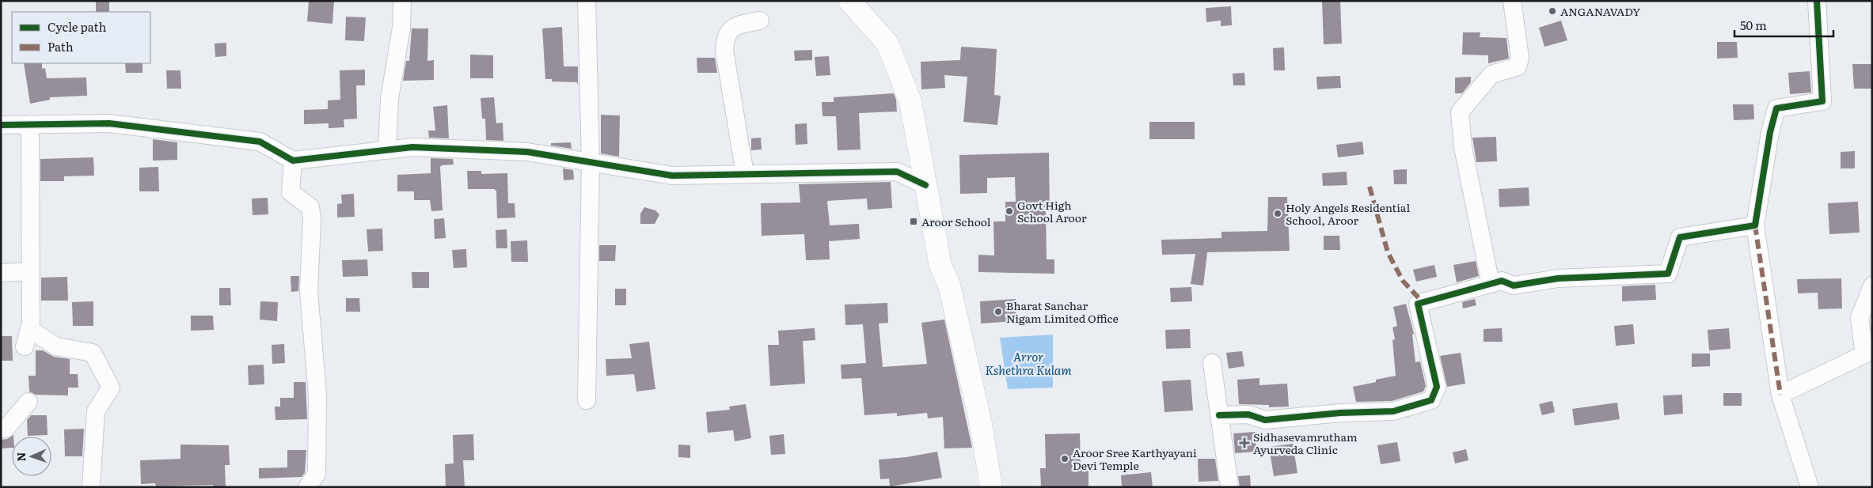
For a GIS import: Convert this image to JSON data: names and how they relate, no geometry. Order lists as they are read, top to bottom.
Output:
{
  "water": ["Arror Kshethra Kulam"],
  "places": {
    "other": [
      "ANGANAVADY",
      "Govt High School Aroor",
      "Holy Angels Residential School, Aroor",
      "Bharat Sanchar Nigam Limited Office",
      "Aroor Sree Karthyayani Devi Temple"
    ],
    "transit": ["Aroor School"],
    "health": ["Sidhasevamrutham Ayurveda Clinic"]
  },
  "legend": ["Cycle path", "Path"],
  "scale_bar": "50 m",
  "north": "left"
}
